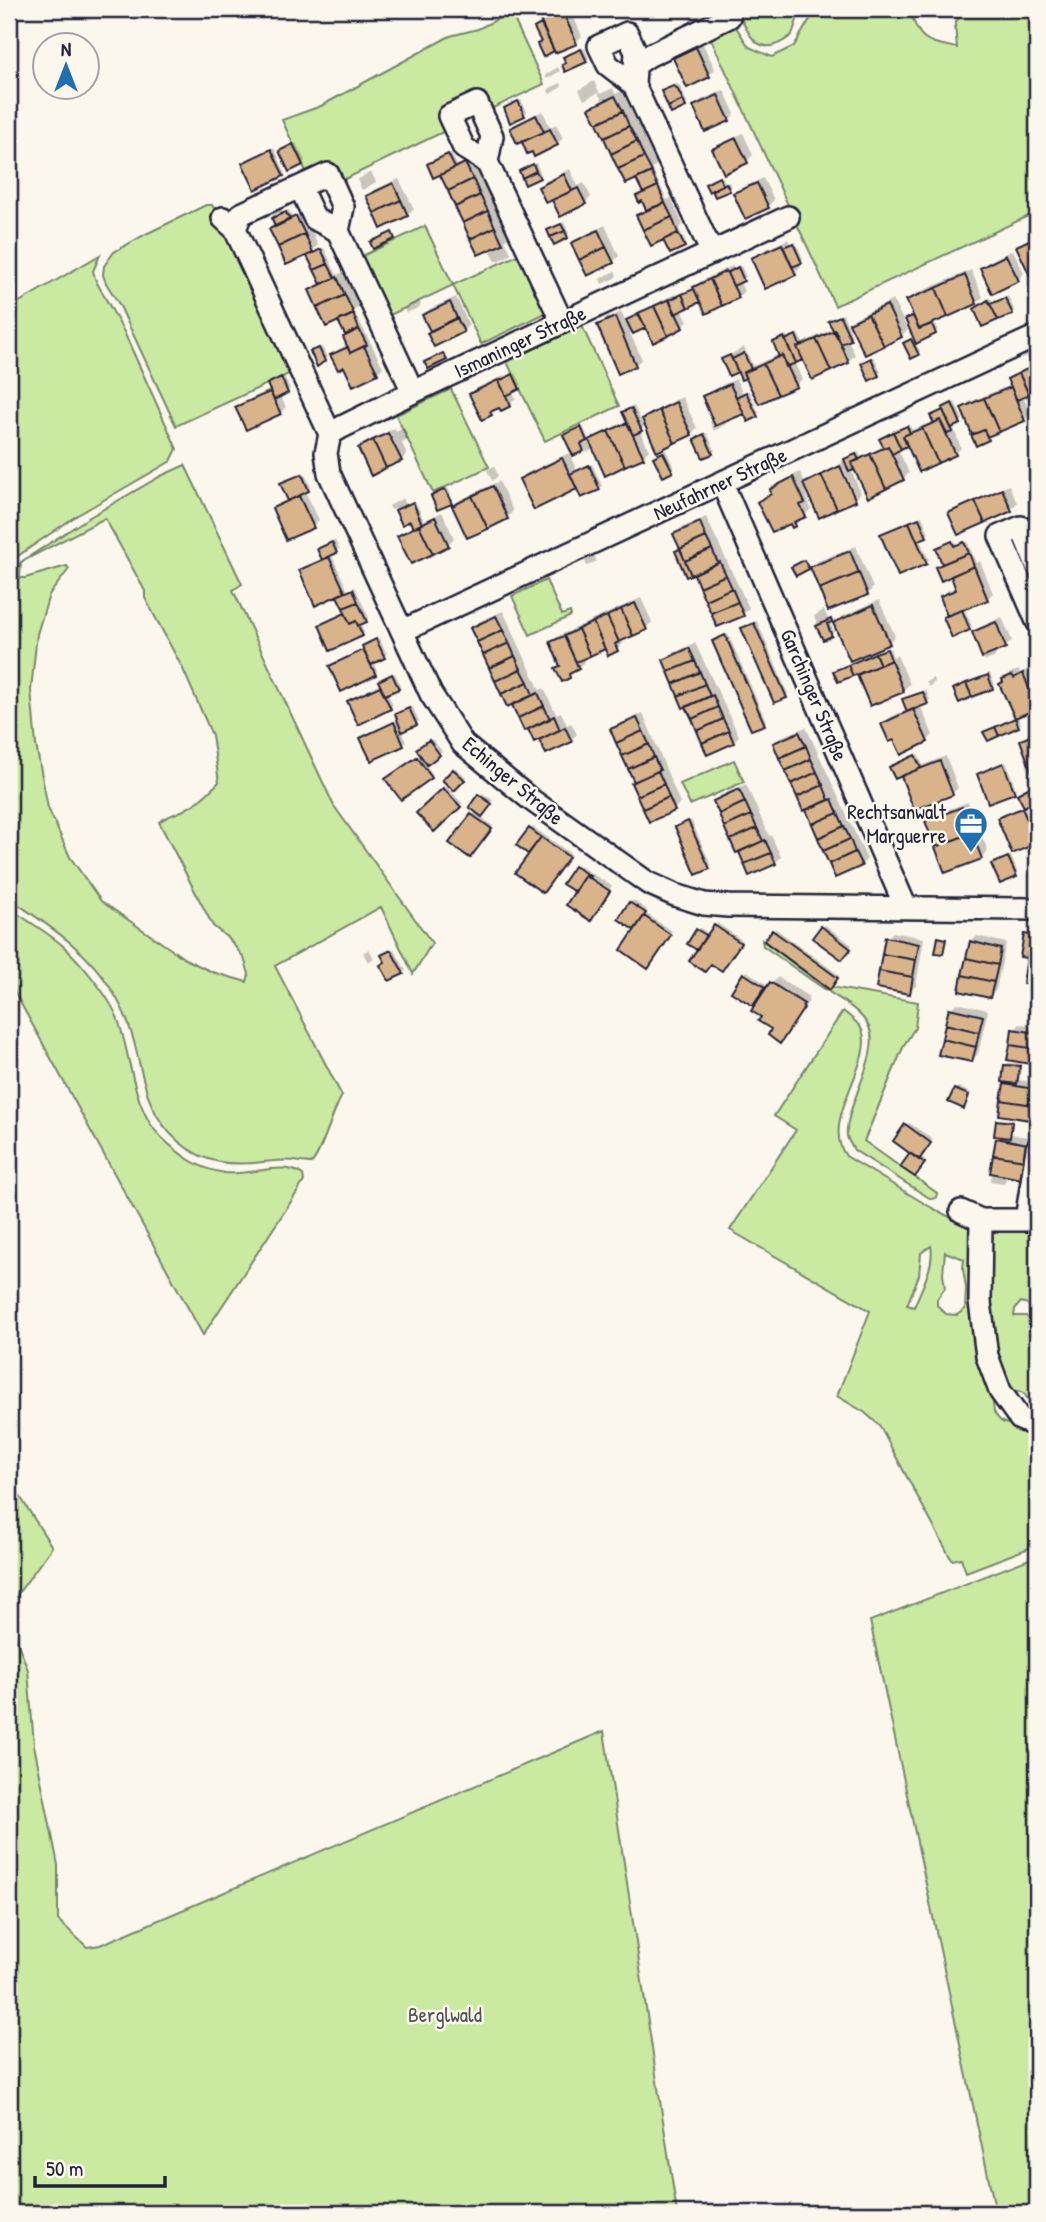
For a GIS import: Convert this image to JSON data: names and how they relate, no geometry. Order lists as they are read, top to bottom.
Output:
{
  "streets": {
    "street": [
      "Ismaninger Straße",
      "Neufahrner Straße",
      "Garchinger Straße",
      "Echinger Straße"
    ]
  },
  "crossings": [
    ["Ismaninger Straße", "Echinger Straße"],
    ["Neufahrner Straße", "Garchinger Straße"],
    ["Neufahrner Straße", "Echinger Straße"],
    ["Garchinger Straße", "Echinger Straße"]
  ],
  "parks": ["Berglwald"],
  "places": {
    "office": ["Rechtsanwalt Marguerre"]
  },
  "scale_bar": "50 m",
  "north": "top"
}
